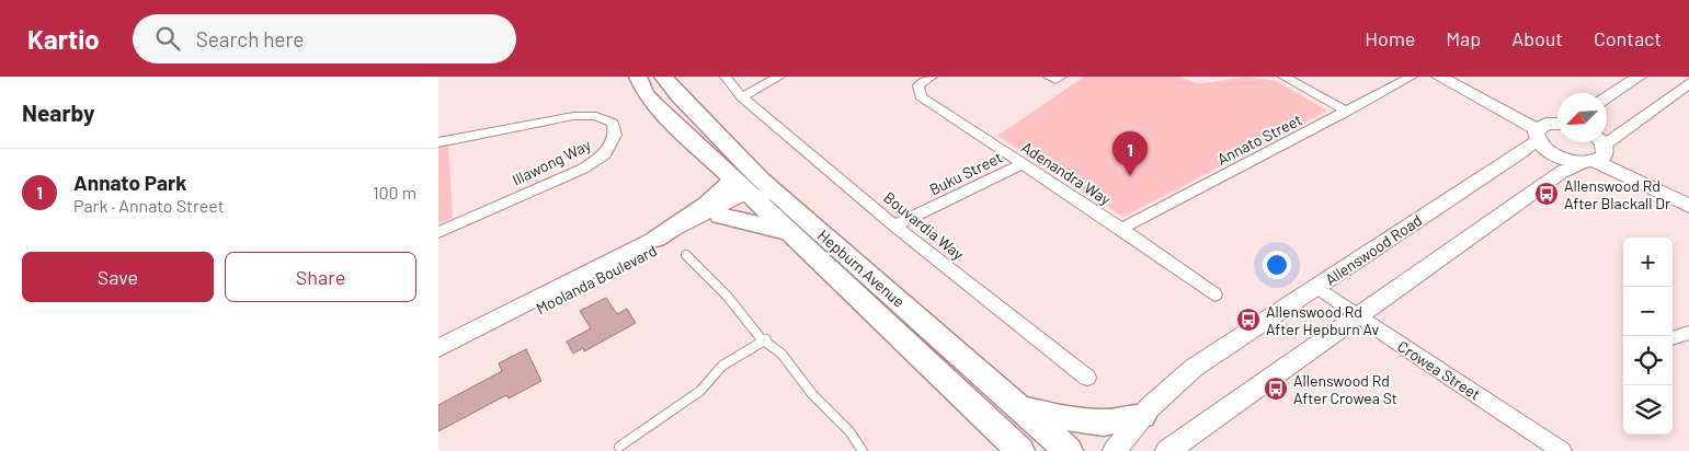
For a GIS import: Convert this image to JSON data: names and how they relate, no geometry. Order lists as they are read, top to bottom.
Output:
{
  "streets": {
    "main road": ["Hepburn Avenue"],
    "street": [
      "Annato Street",
      "Illawong Way",
      "Buku Street",
      "Adenandra Way",
      "Bouvardia Way",
      "Allenswood Road",
      "Moolanda Boulevard",
      "Crowea Street"
    ]
  },
  "crossings": [
    ["Annato Street", "Adenandra Way"],
    ["Buku Street", "Adenandra Way"],
    ["Buku Street", "Bouvardia Way"],
    ["Allenswood Road", "Crowea Street"],
    ["Hepburn Avenue", "Moolanda Boulevard"]
  ],
  "places": {
    "bus stop": ["Allenswood Rd After Blackall Dr", "Allenswood Rd After Hepburn Av", "Allenswood Rd After Crowea St"]
  },
  "north": "bottom left",
  "page": {
    "header": "Kartio",
    "search": "Search here",
    "nav": [
      "Home",
      "Map",
      "About",
      "Contact"
    ],
    "heading": "Nearby",
    "pins": "1",
    "list": [
      {
        "mark": "1",
        "name": "Annato Park",
        "note": "Park · Annato Street",
        "value": "100 m"
      }
    ],
    "buttons": ["Save", "Share"],
    "map_buttons": ["+", "−"]
  }
}
